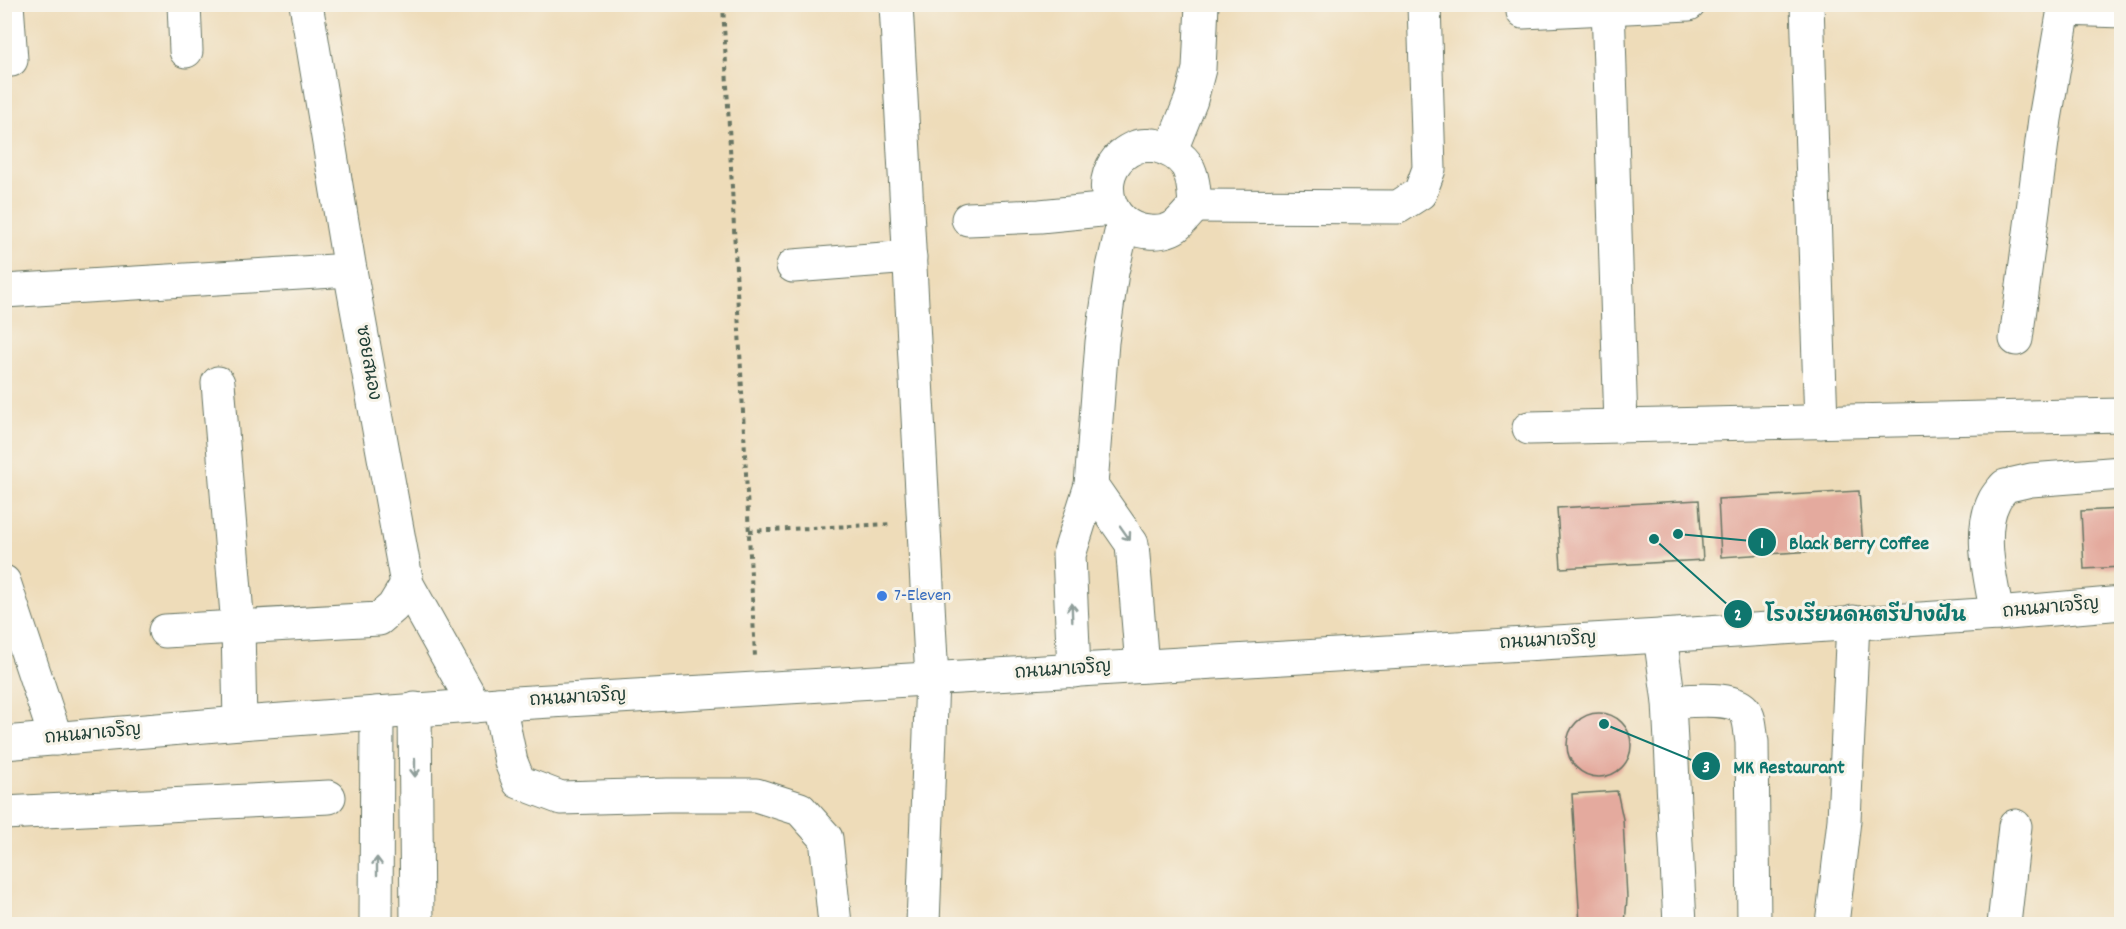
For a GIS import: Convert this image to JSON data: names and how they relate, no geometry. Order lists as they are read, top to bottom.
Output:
{
  "streets": {
    "street": ["ซอยสนอง", "ถนนมาเจริญ"]
  },
  "crossings": [
    ["ซอยสนอง", "ถนนมาเจริญ"]
  ],
  "places": [
    "Black Berry Coffee",
    "โรงเรียนดนตรีปางฝัน",
    "7-Eleven",
    "MK Restaurant"
  ]
}
